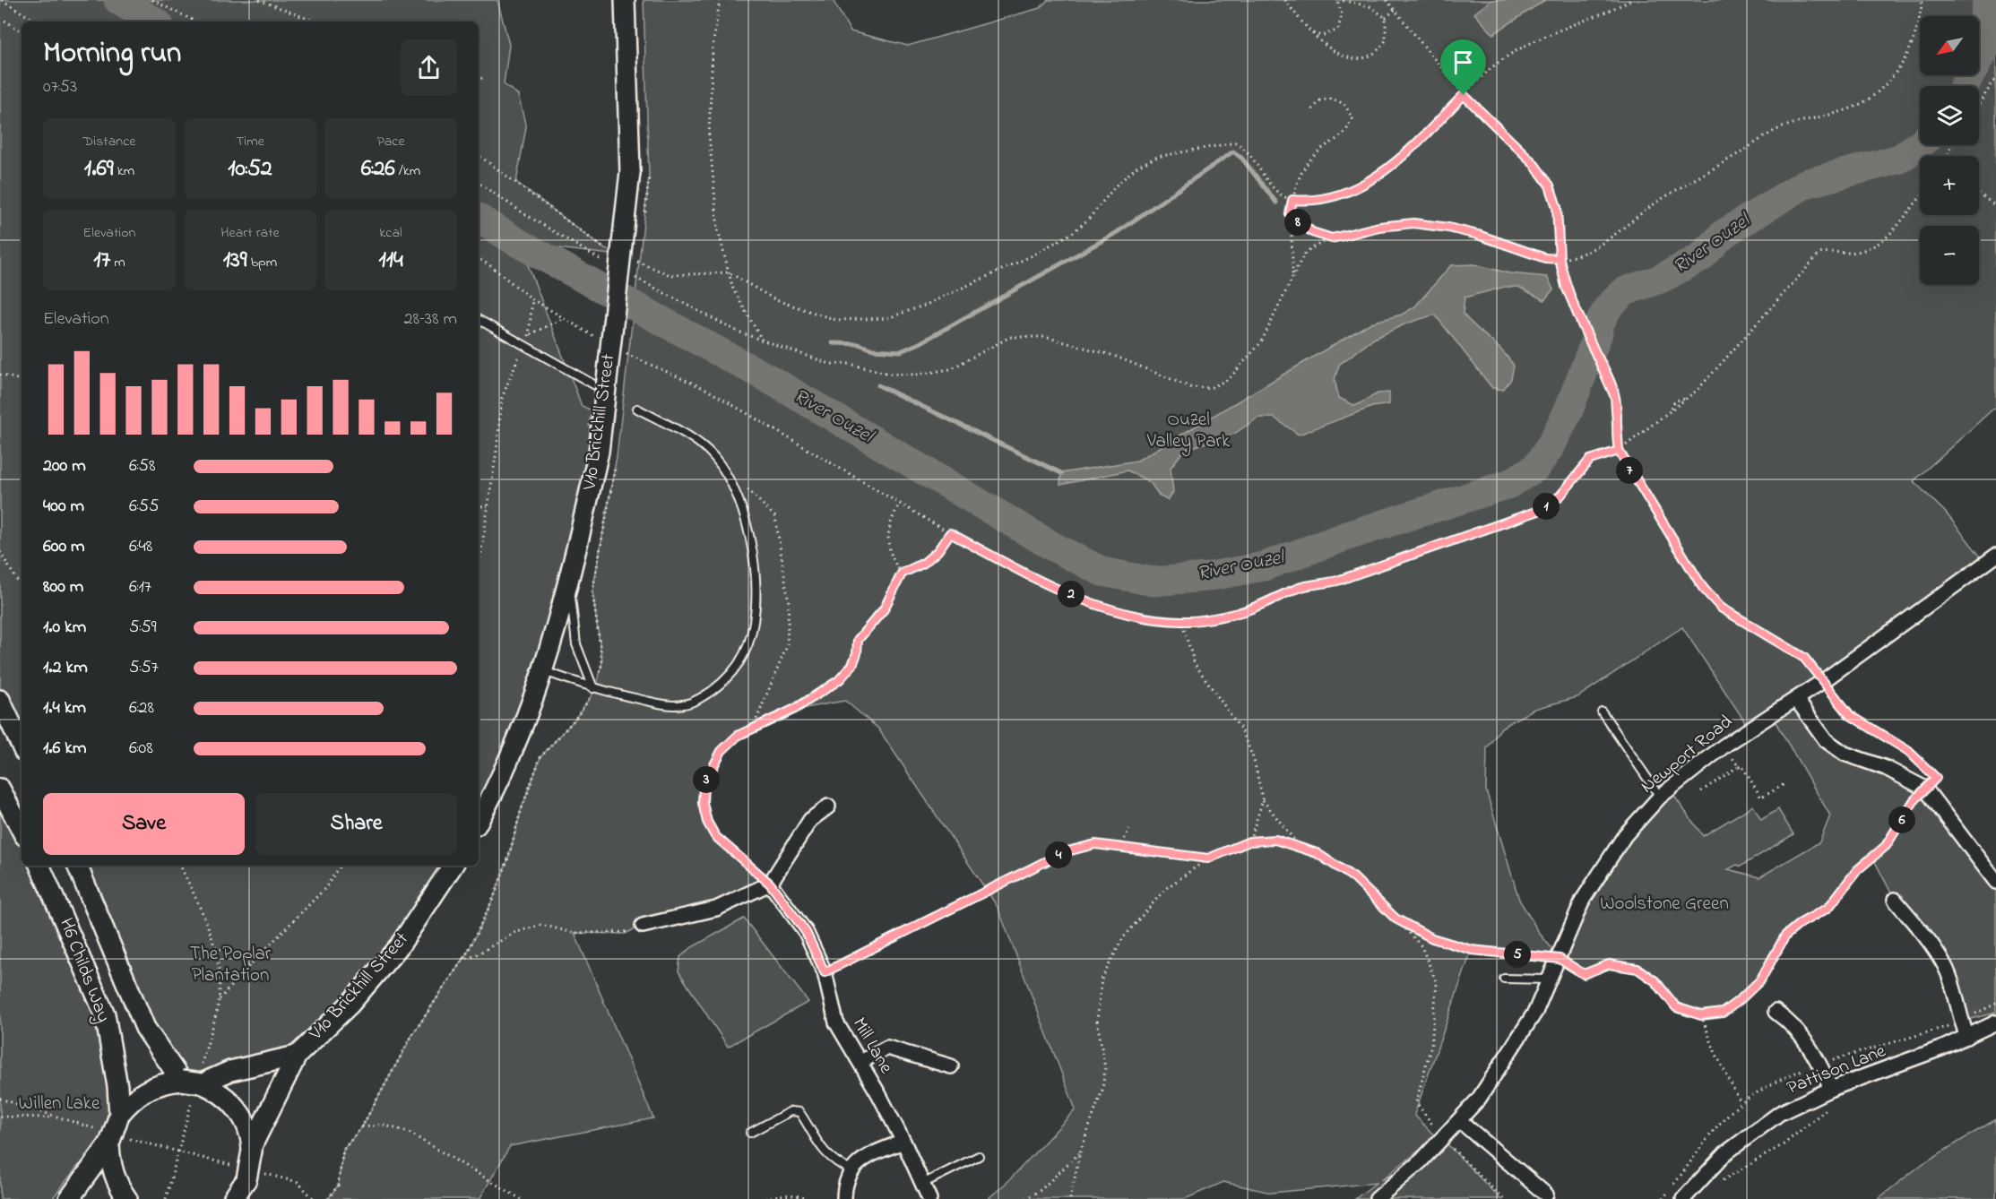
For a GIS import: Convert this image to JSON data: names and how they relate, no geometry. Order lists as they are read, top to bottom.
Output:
{
  "streets": {
    "street": [
      "V10 Brickhill Street",
      "Newport Road",
      "H6 Childs Way",
      "Mill Lane",
      "Pattison Lane"
    ]
  },
  "water": ["River Ouzel"],
  "parks": [
    "Ouzel Valley Park",
    "Woolstone Green",
    "The Poplar Plantation",
    "Willen Lake"
  ],
  "north": "bottom left",
  "page": {
    "map_buttons": ["+", "−"],
    "heading": ["Morning run", "07:53"],
    "stats": [
      ["Distance", "1.69 km"],
      ["Time", "10:52"],
      ["Pace", "6:26 /km"],
      ["Elevation", "17 m"],
      ["Heart rate", "139 bpm"],
      ["kcal", "114"]
    ],
    "pins": [
      "8",
      "7",
      "1",
      "2",
      "3",
      "6",
      "4",
      "5"
    ],
    "chart": ["Elevation", "28–38 m"],
    "list": [
      {
        "name": "200 m",
        "note": "6:58"
      },
      {
        "name": "400 m",
        "note": "6:55"
      },
      {
        "name": "600 m",
        "note": "6:48"
      },
      {
        "name": "800 m",
        "note": "6:17"
      },
      {
        "name": "1.0 km",
        "note": "5:59"
      },
      {
        "name": "1.2 km",
        "note": "5:57"
      },
      {
        "name": "1.4 km",
        "note": "6:28"
      },
      {
        "name": "1.6 km",
        "note": "6:08"
      }
    ],
    "buttons": ["Save", "Share"]
  }
}
